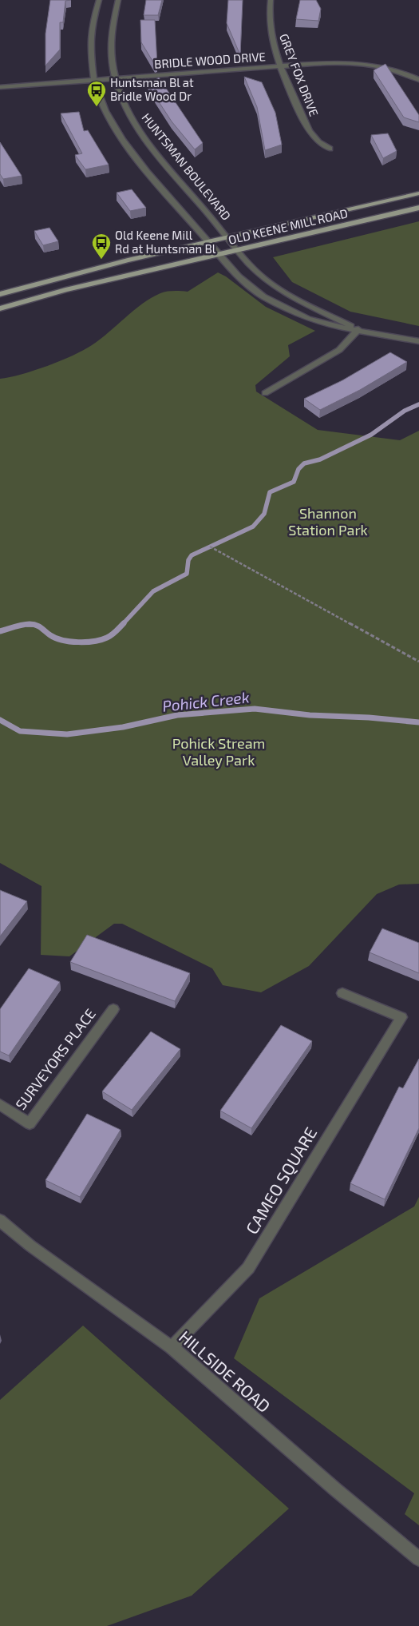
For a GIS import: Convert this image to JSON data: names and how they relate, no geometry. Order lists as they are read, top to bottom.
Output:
{
  "streets": {
    "main road": ["OLD KEENE MILL ROAD"],
    "street": [
      "BRIDLE WOOD DRIVE",
      "GREY FOX DRIVE",
      "HUNTSMAN BOULEVARD",
      "SURVEYORS PLACE",
      "CAMEO SQUARE",
      "HILLSIDE ROAD"
    ]
  },
  "crossings": [
    ["BRIDLE WOOD DRIVE", "GREY FOX DRIVE"],
    ["BRIDLE WOOD DRIVE", "HUNTSMAN BOULEVARD"],
    ["HUNTSMAN BOULEVARD", "OLD KEENE MILL ROAD"],
    ["CAMEO SQUARE", "HILLSIDE ROAD"]
  ],
  "water": ["Pohick Creek"],
  "parks": ["Shannon Station Park", "Pohick Stream Valley Park"],
  "places": {
    "bus stop": ["Huntsman Bl at Bridle Wood Dr", "Old Keene Mill Rd at Huntsman Bl"]
  }
}
